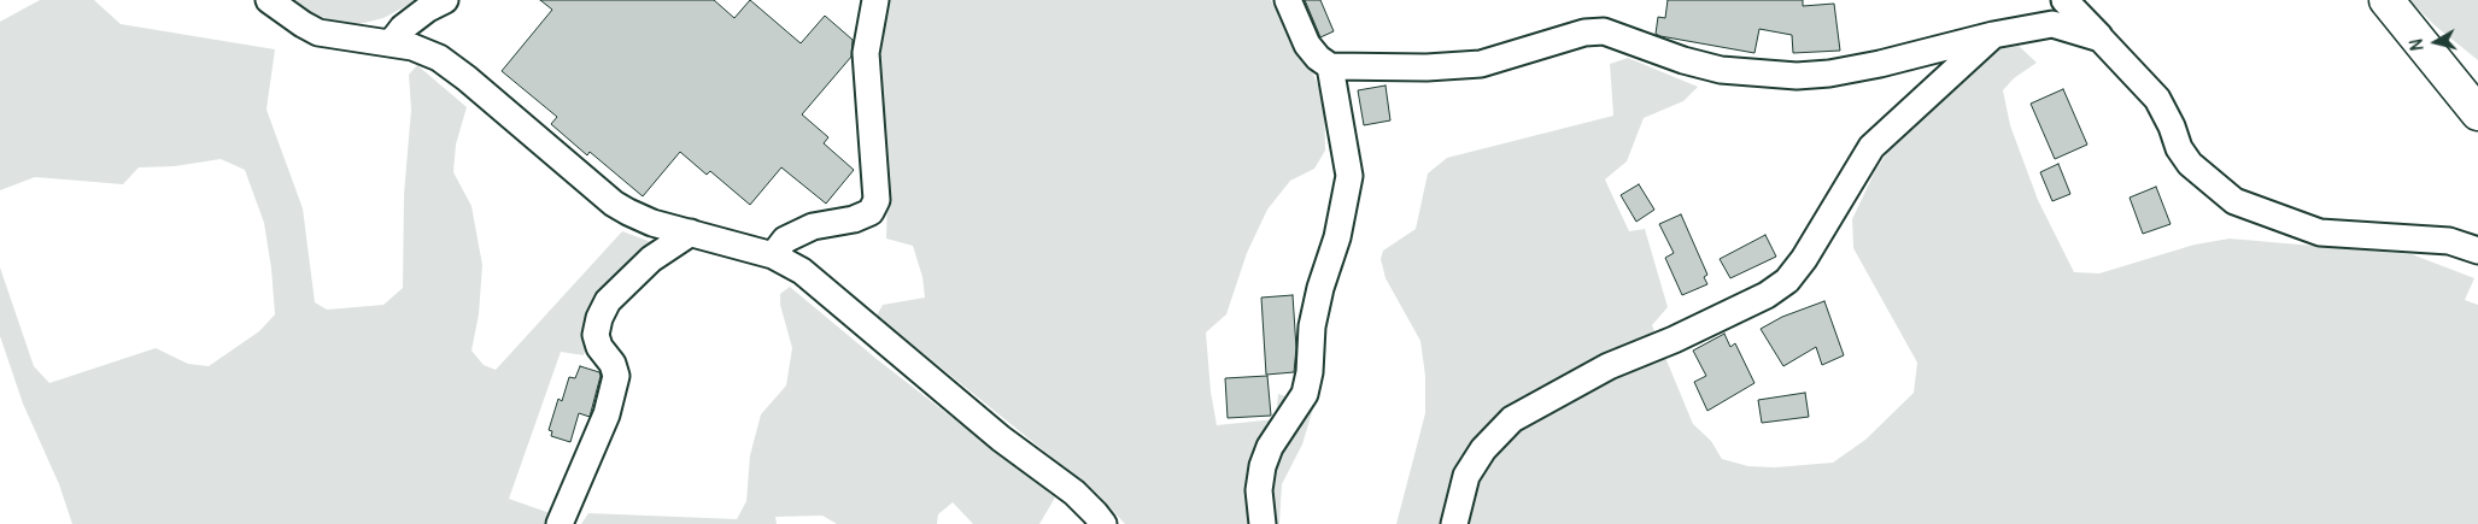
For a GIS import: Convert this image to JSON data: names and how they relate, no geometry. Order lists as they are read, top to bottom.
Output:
{
  "north": "left"
}
